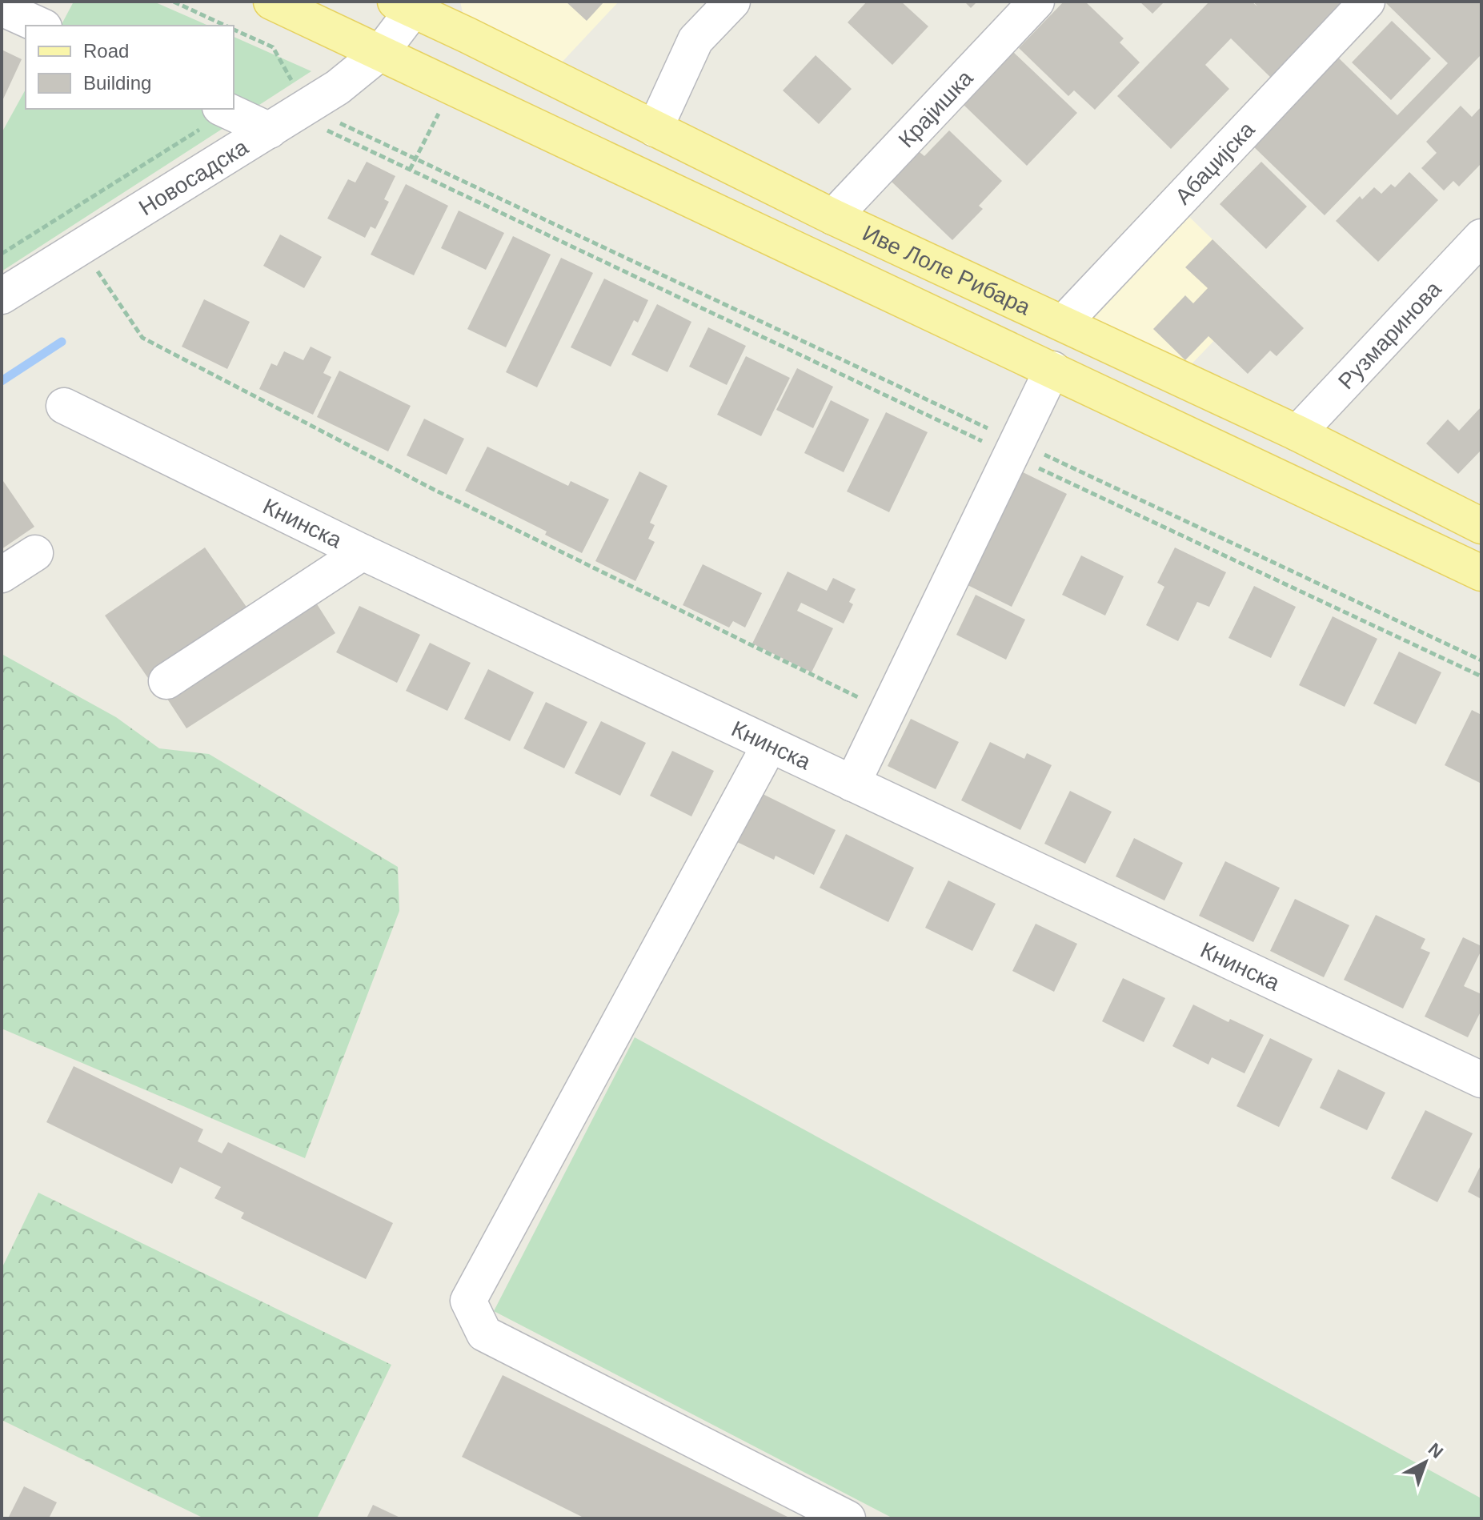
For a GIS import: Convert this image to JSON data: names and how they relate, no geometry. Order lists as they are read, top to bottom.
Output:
{
  "streets": {
    "main road": ["Иве Лоле Рибара"],
    "street": [
      "Крајишка",
      "Абаџијска",
      "Новосадска",
      "Рузмаринова",
      "Книнска"
    ]
  },
  "crossings": [
    ["Крајишка", "Иве Лоле Рибара"],
    ["Абаџијска", "Иве Лоле Рибара"],
    ["Новосадска", "Иве Лоле Рибара"],
    ["Иве Лоле Рибара", "Рузмаринова"]
  ],
  "legend": ["Road", "Building"],
  "north": "top right"
}
